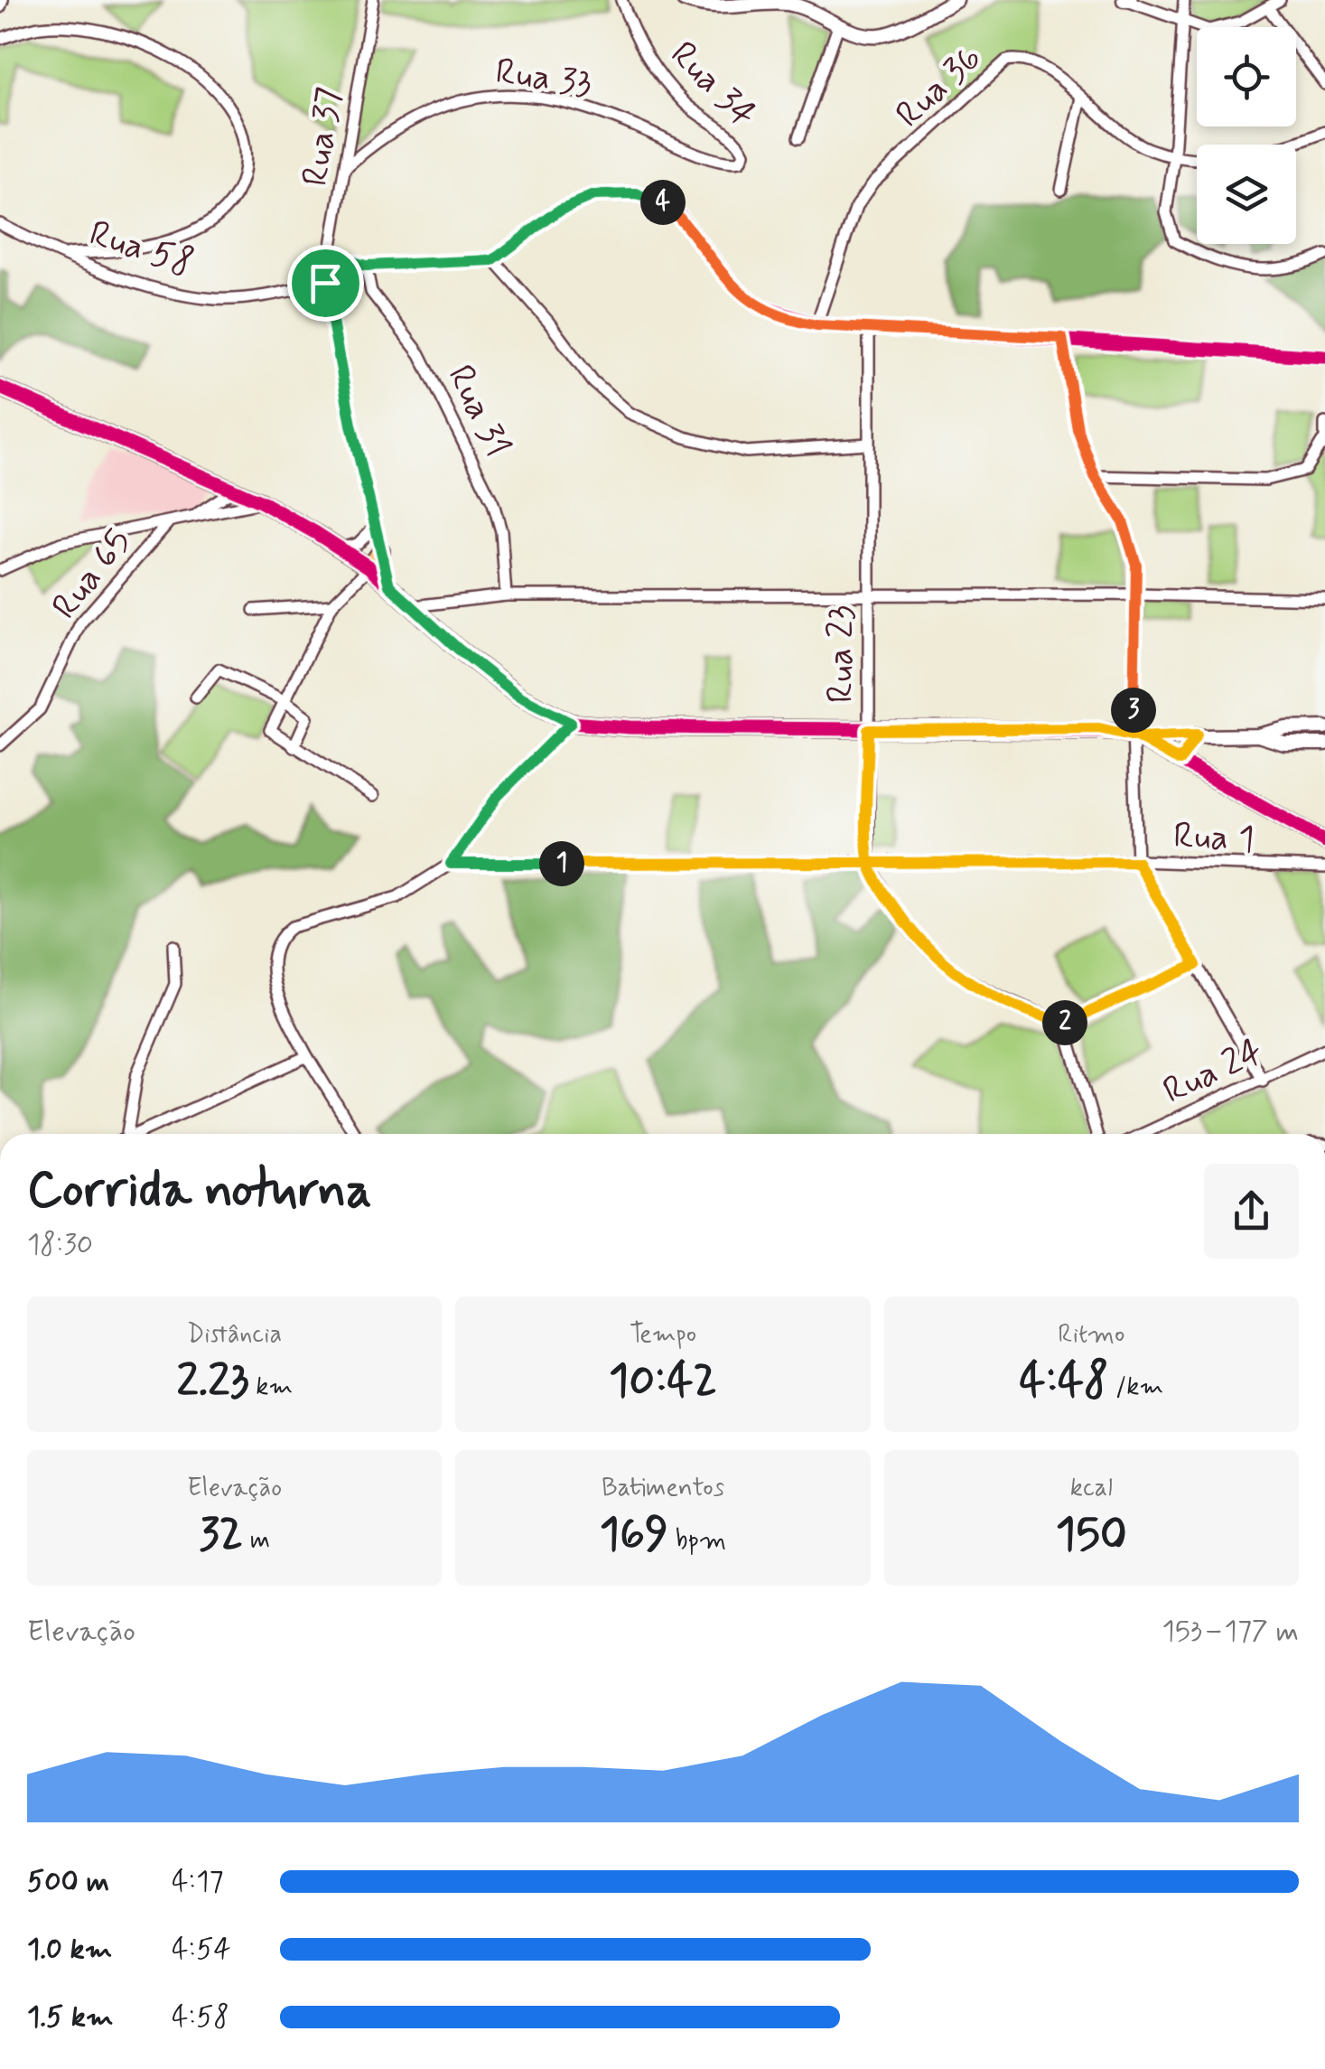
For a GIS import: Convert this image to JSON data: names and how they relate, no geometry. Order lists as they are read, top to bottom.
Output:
{
  "streets": {
    "street": [
      "Rua 33",
      "Rua 34",
      "Rua 36",
      "Rua 37",
      "Rua 58",
      "Rua 31",
      "Rua 65",
      "Rua 23",
      "Rua 1",
      "Rua 24"
    ]
  },
  "crossings": [
    ["Rua 33", "Rua 34"],
    ["Rua 33", "Rua 37"],
    ["Rua 37", "Rua 58"],
    ["Rua 23", "Rua 1"]
  ],
  "page": {
    "pins": [
      "4",
      "3",
      "1",
      "2"
    ],
    "heading": ["Corrida noturna", "18:30"],
    "stats": [
      ["Distância", "2.23 km"],
      ["Tempo", "10:42"],
      ["Ritmo", "4:48 /km"],
      ["Elevação", "32 m"],
      ["Batimentos", "169 bpm"],
      ["kcal", "150"]
    ],
    "chart": ["Elevação", "153–177 m"],
    "list": [
      {
        "name": "500 m",
        "note": "4:17"
      },
      {
        "name": "1.0 km",
        "note": "4:54"
      },
      {
        "name": "1.5 km",
        "note": "4:58"
      }
    ]
  }
}
